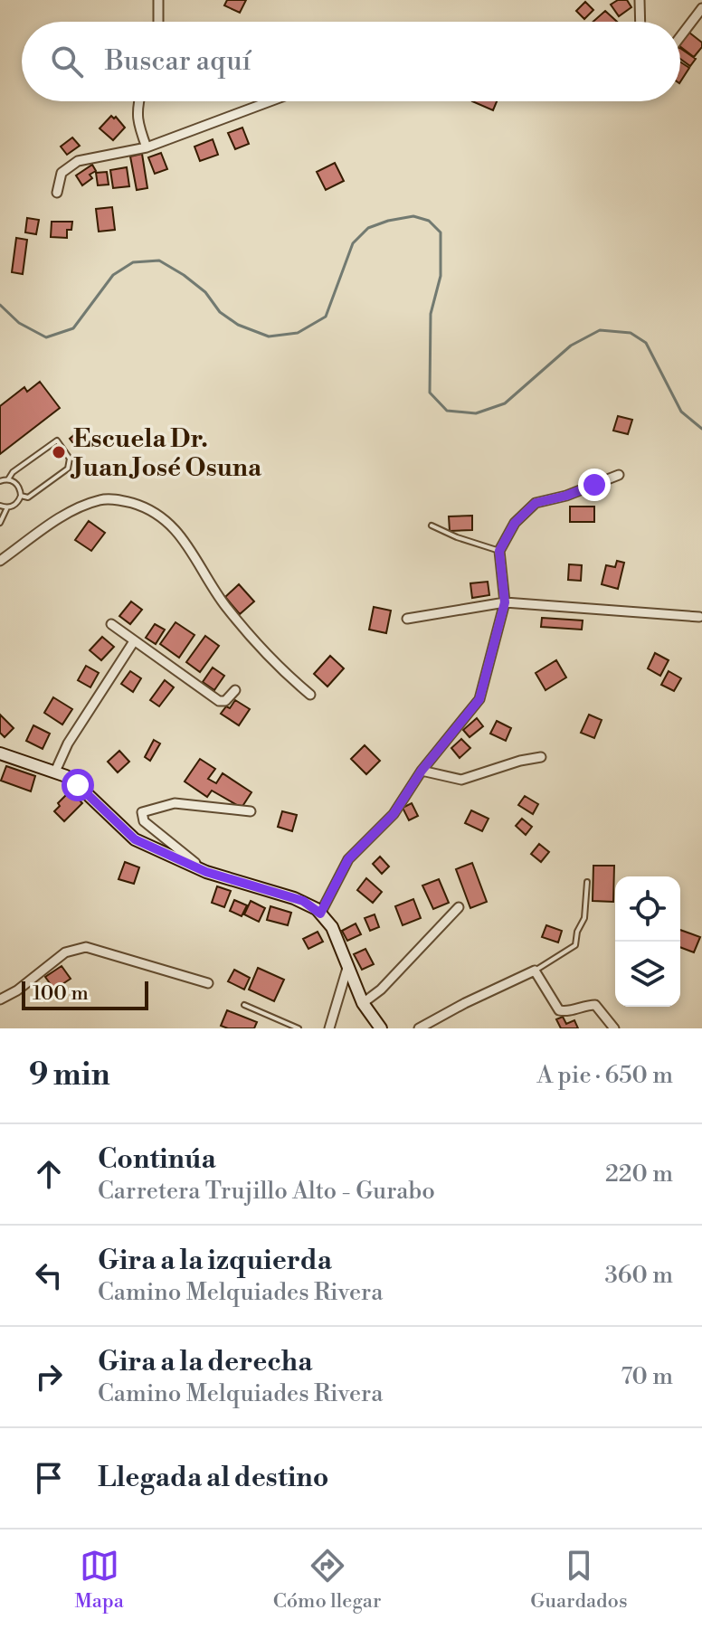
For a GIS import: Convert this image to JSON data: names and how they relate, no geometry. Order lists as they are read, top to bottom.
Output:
{
  "places": ["Escuela Dr. Juan José Osuna"],
  "scale_bar": "100 m",
  "page": {
    "search": "Buscar aquí",
    "scale": "100 m",
    "heading": ["9 min", "A pie · 650 m"],
    "list": [
      ["Continúa", "Carretera Trujillo Alto - Gurabo", "220 m"],
      ["Gira a la izquierda", "Camino Melquiades Rivera", "360 m"],
      ["Gira a la derecha", "Camino Melquiades Rivera", "70 m"],
      "Llegada al destino"
    ],
    "nav": ["Mapa", "Cómo llegar", "Guardados"]
  }
}
